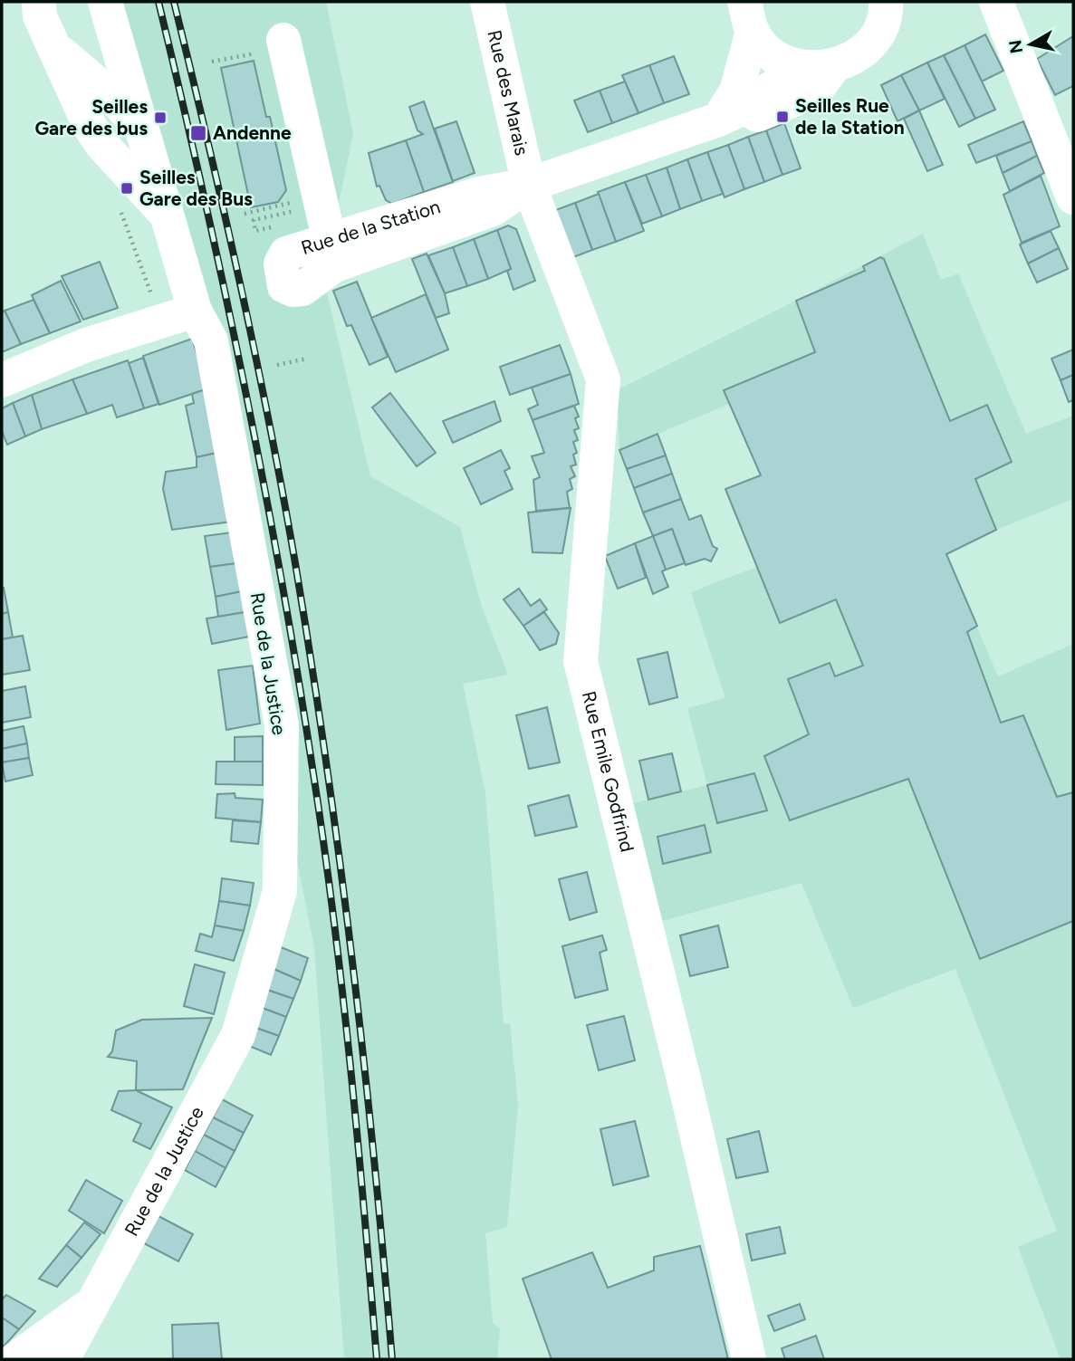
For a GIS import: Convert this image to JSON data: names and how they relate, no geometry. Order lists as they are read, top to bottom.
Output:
{
  "streets": {
    "street": [
      "Rue des Marais",
      "Rue de la Station",
      "Rue de la Justice",
      "Rue Emile Godfrind"
    ]
  },
  "crossings": [
    ["Rue des Marais", "Rue de la Station"],
    ["Rue des Marais", "Rue Emile Godfrind"],
    ["Rue de la Station", "Rue Emile Godfrind"]
  ],
  "places": {
    "transit": [
      "Seilles Rue de la Station",
      "Seilles Gare des bus",
      "Andenne",
      "Seilles Gare des Bus"
    ]
  },
  "north": "left"
}
